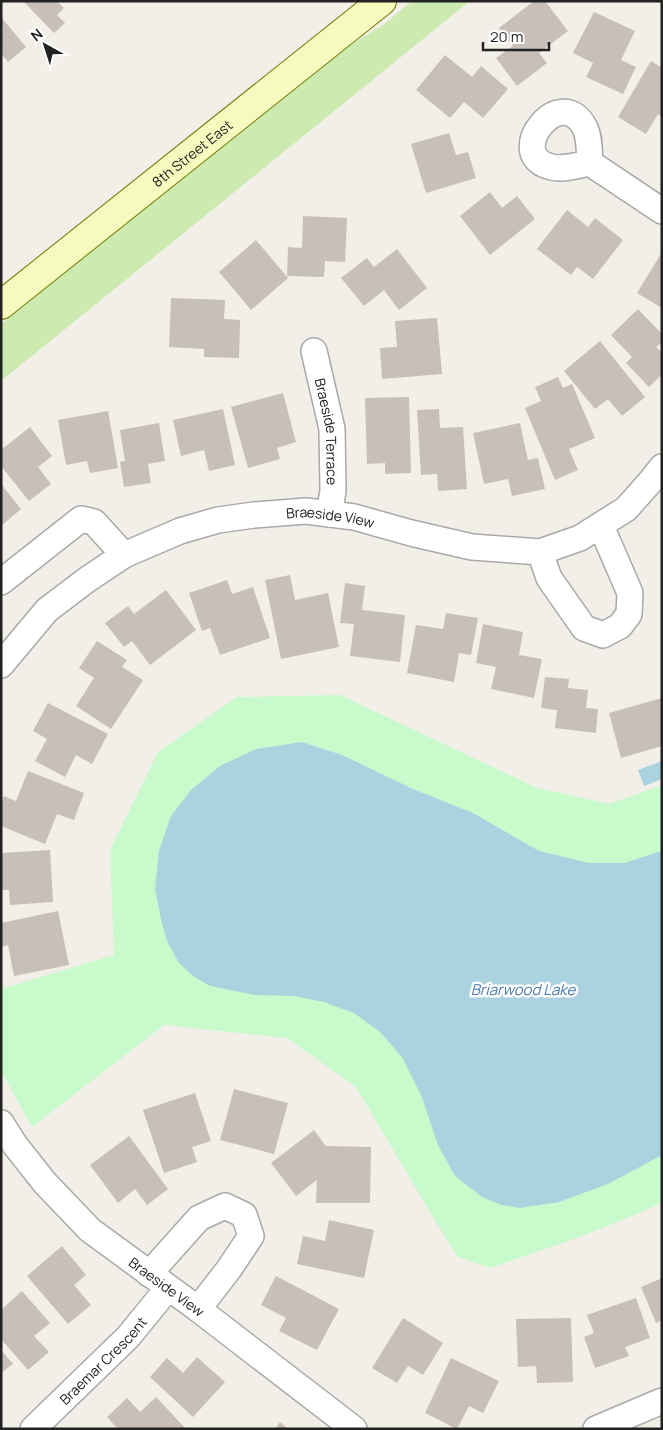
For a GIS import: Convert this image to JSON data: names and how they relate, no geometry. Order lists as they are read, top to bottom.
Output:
{
  "streets": {
    "main road": ["8th Street East"],
    "street": ["Braeside Terrace", "Braeside View", "Braemar Crescent"]
  },
  "crossings": [
    ["Braeside Terrace", "Braeside View"],
    ["Braeside View", "Braemar Crescent"]
  ],
  "water": ["Briarwood Lake"],
  "scale_bar": "20 m",
  "north": "top left"
}
